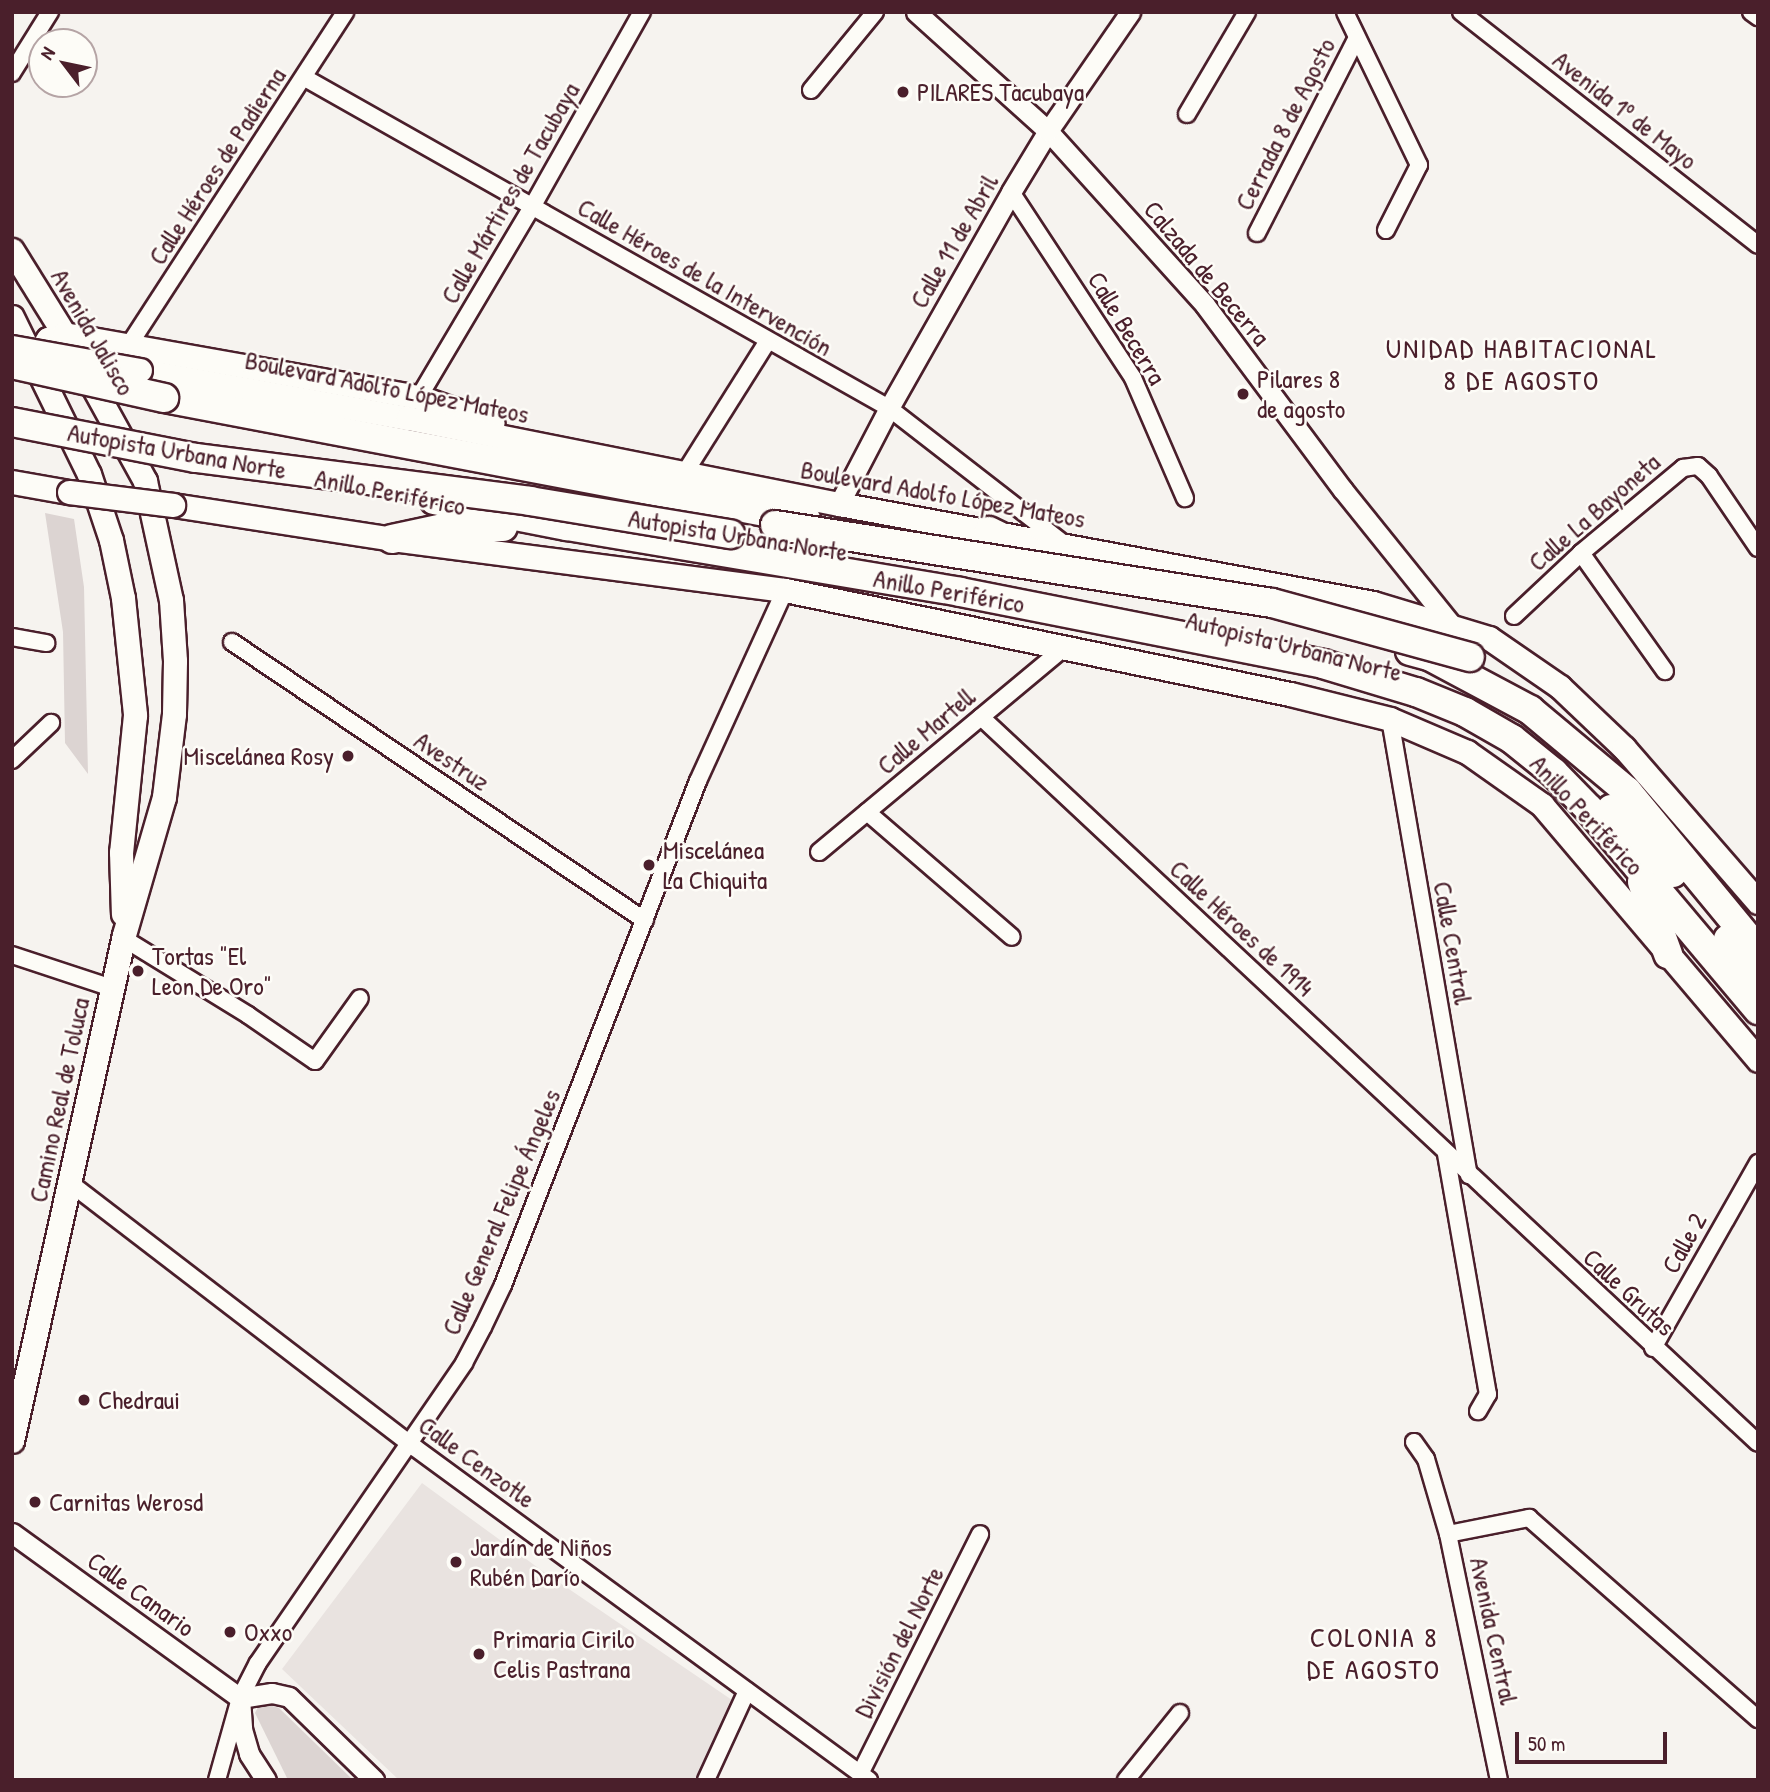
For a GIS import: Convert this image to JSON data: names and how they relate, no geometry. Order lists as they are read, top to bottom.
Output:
{
  "streets": {
    "highway": ["Autopista Urbana Norte", "Anillo Periférico"],
    "main road": ["Avenida Jalisco", "Boulevard Adolfo López Mateos", "Camino Real de Toluca"],
    "street": [
      "Avenida 1º de Mayo",
      "Cerrada 8 de Agosto",
      "Calle Héroes de Padierna",
      "Calle Mártires de Tacubaya",
      "Calle 11 de Abril",
      "Calzada de Becerra",
      "Calle Héroes de la Intervención",
      "Calle Becerra",
      "Calle La Bayoneta",
      "Calle Martell",
      "Avestruz",
      "Calle Héroes de 1914",
      "Calle Central",
      "Calle General Felipe Ángeles",
      "Calle 2",
      "Calle Grutas",
      "Calle Cenzotle",
      "Calle Canario",
      "Avenida Central",
      "División del Norte"
    ]
  },
  "crossings": [
    ["Calle Héroes de Padierna", "Calle Héroes de la Intervención"],
    ["Calle Mártires de Tacubaya", "Calle Héroes de la Intervención"],
    ["Calle 11 de Abril", "Calzada de Becerra"],
    ["Calle 11 de Abril", "Calle Héroes de la Intervención"],
    ["Calle 11 de Abril", "Calle Becerra"],
    ["Calle 11 de Abril", "Boulevard Adolfo López Mateos"],
    ["Calzada de Becerra", "Boulevard Adolfo López Mateos"],
    ["Calle Héroes de la Intervención", "Boulevard Adolfo López Mateos"],
    ["Calle Héroes de la Intervención", "Anillo Periférico"],
    ["Avenida Jalisco", "Camino Real de Toluca"],
    ["Boulevard Adolfo López Mateos", "Anillo Periférico"],
    ["Autopista Urbana Norte", "Anillo Periférico"],
    ["Autopista Urbana Norte", "Camino Real de Toluca"],
    ["Anillo Periférico", "Camino Real de Toluca"],
    ["Calle Martell", "Calle Héroes de 1914"],
    ["Avestruz", "Calle General Felipe Ángeles"],
    ["Calle Héroes de 1914", "Calle Central"],
    ["Calle Héroes de 1914", "Calle Grutas"],
    ["Calle Central", "Calle Grutas"],
    ["Camino Real de Toluca", "Calle Cenzotle"],
    ["Calle General Felipe Ángeles", "Calle Cenzotle"],
    ["Calle General Felipe Ángeles", "Calle Canario"],
    ["Calle 2", "Calle Grutas"],
    ["Calle Cenzotle", "División del Norte"]
  ],
  "districts": ["UNIDAD HABITACIONAL 8 DE AGOSTO", "COLONIA 8 DE AGOSTO"],
  "places": [
    "PILARES Tacubaya",
    "Pilares 8 de agosto",
    "Miscelánea Rosy",
    "Miscelánea La Chiquita",
    "Tortas \"El Leon De Oro\"",
    "Chedraui",
    "Carnitas Werosd",
    "Jardín de Niños Rubén Darío",
    "Oxxo",
    "Primaria Cirilo Celis Pastrana"
  ],
  "scale_bar": "50 m",
  "north": "top left"
}
